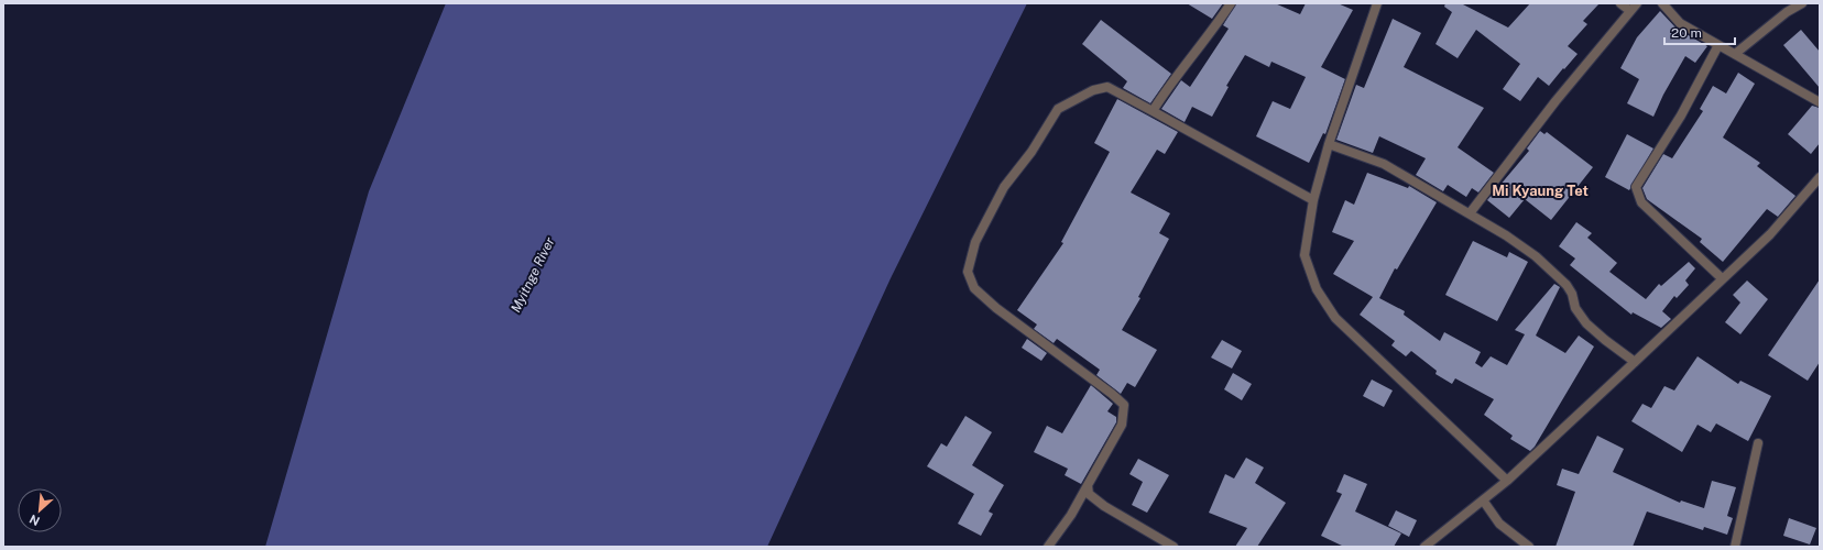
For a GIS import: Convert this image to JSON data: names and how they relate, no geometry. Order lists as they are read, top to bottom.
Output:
{
  "districts": ["Mi Kyaung Tet"],
  "water": ["Myitnge River"],
  "scale_bar": "20 m",
  "north": "bottom left"
}
